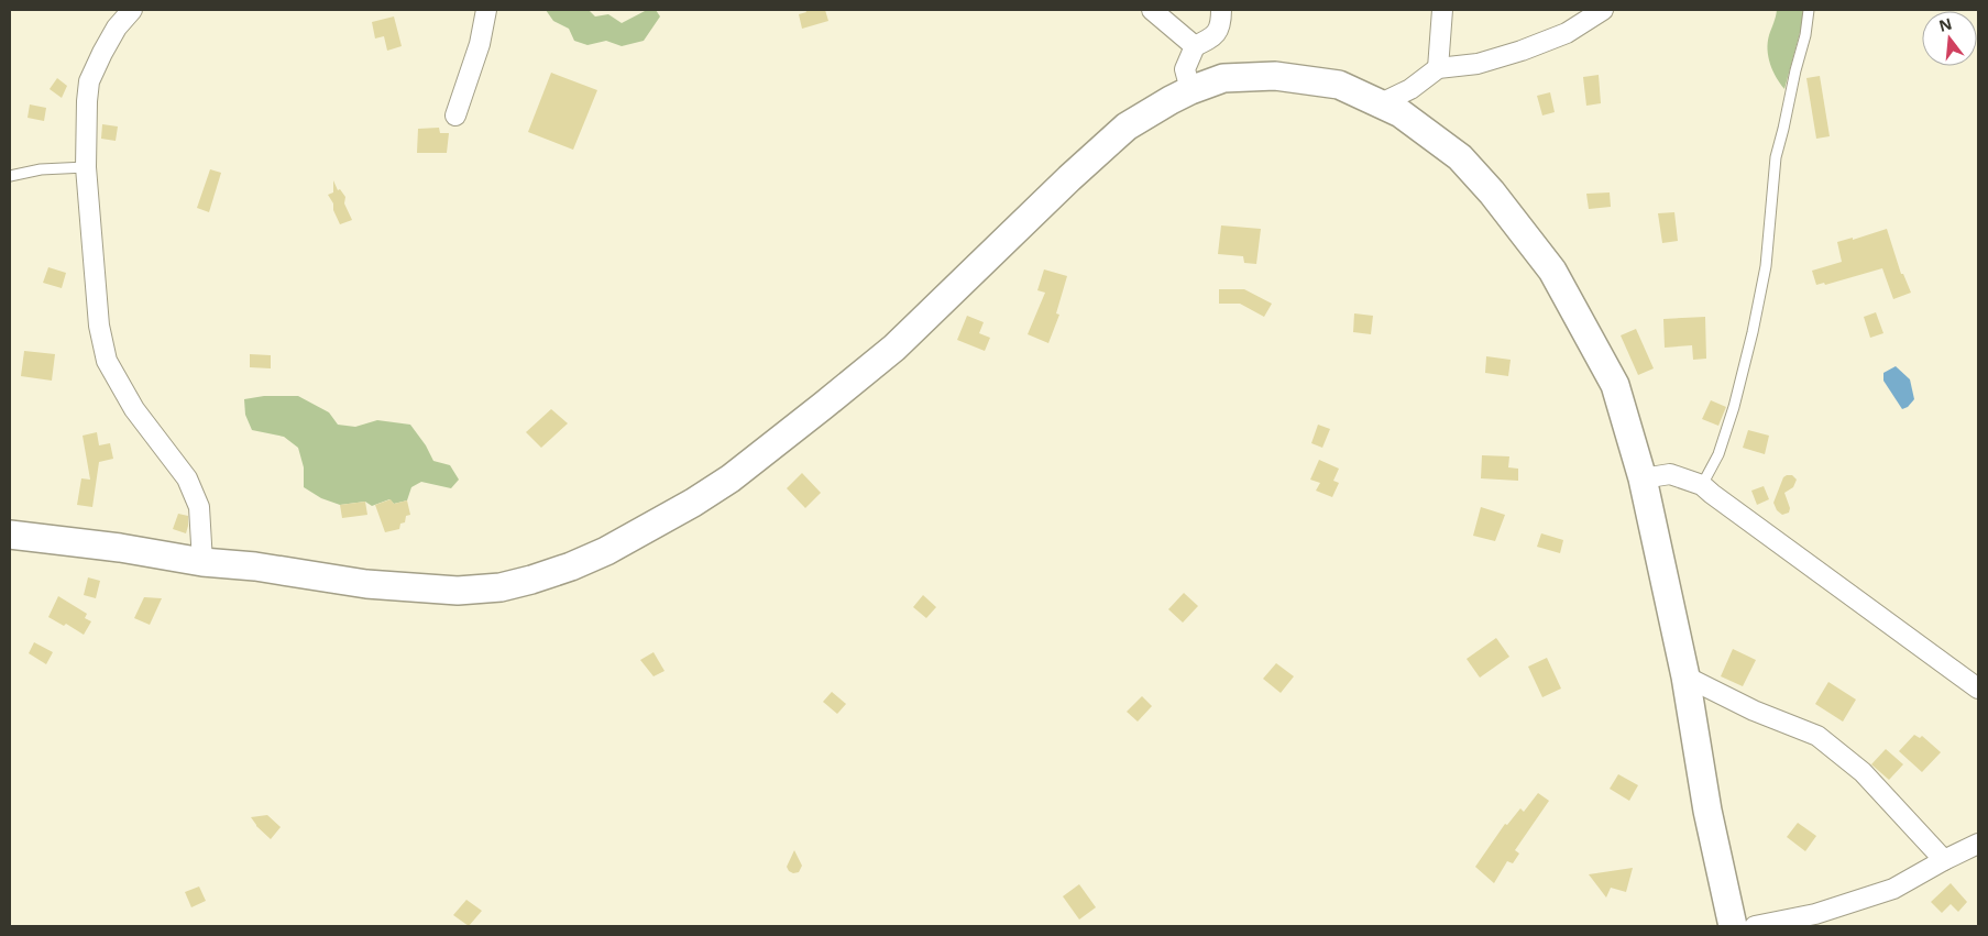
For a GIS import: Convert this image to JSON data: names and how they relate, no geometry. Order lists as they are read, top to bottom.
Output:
{
  "north": "top"
}
